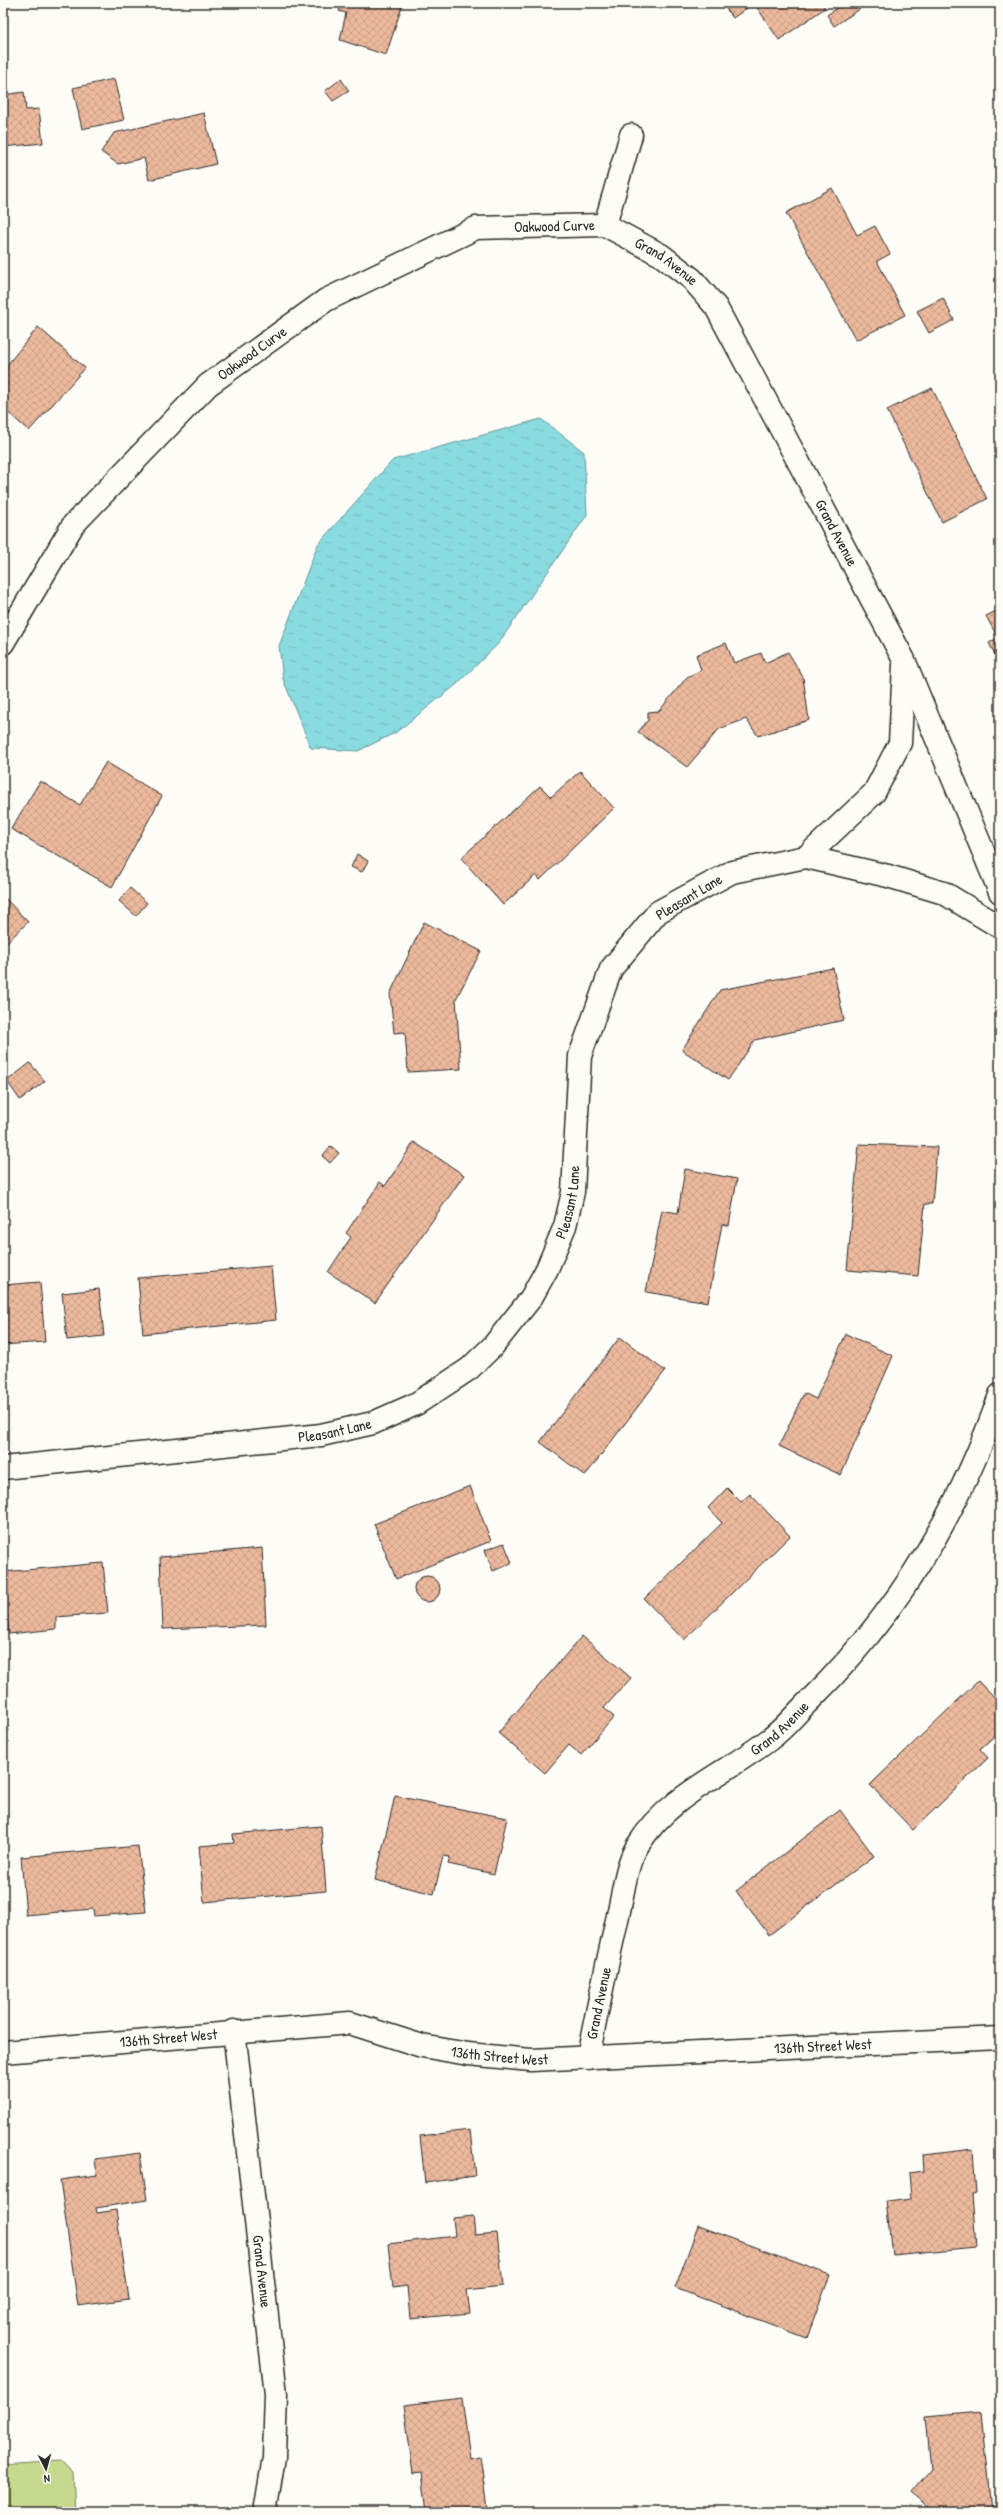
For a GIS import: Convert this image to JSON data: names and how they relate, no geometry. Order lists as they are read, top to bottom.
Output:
{
  "streets": {
    "street": [
      "Oakwood Curve",
      "Grand Avenue",
      "Pleasant Lane",
      "136th Street West"
    ]
  },
  "crossings": [
    ["Oakwood Curve", "Grand Avenue"],
    ["Grand Avenue", "136th Street West"]
  ],
  "north": "bottom"
}
